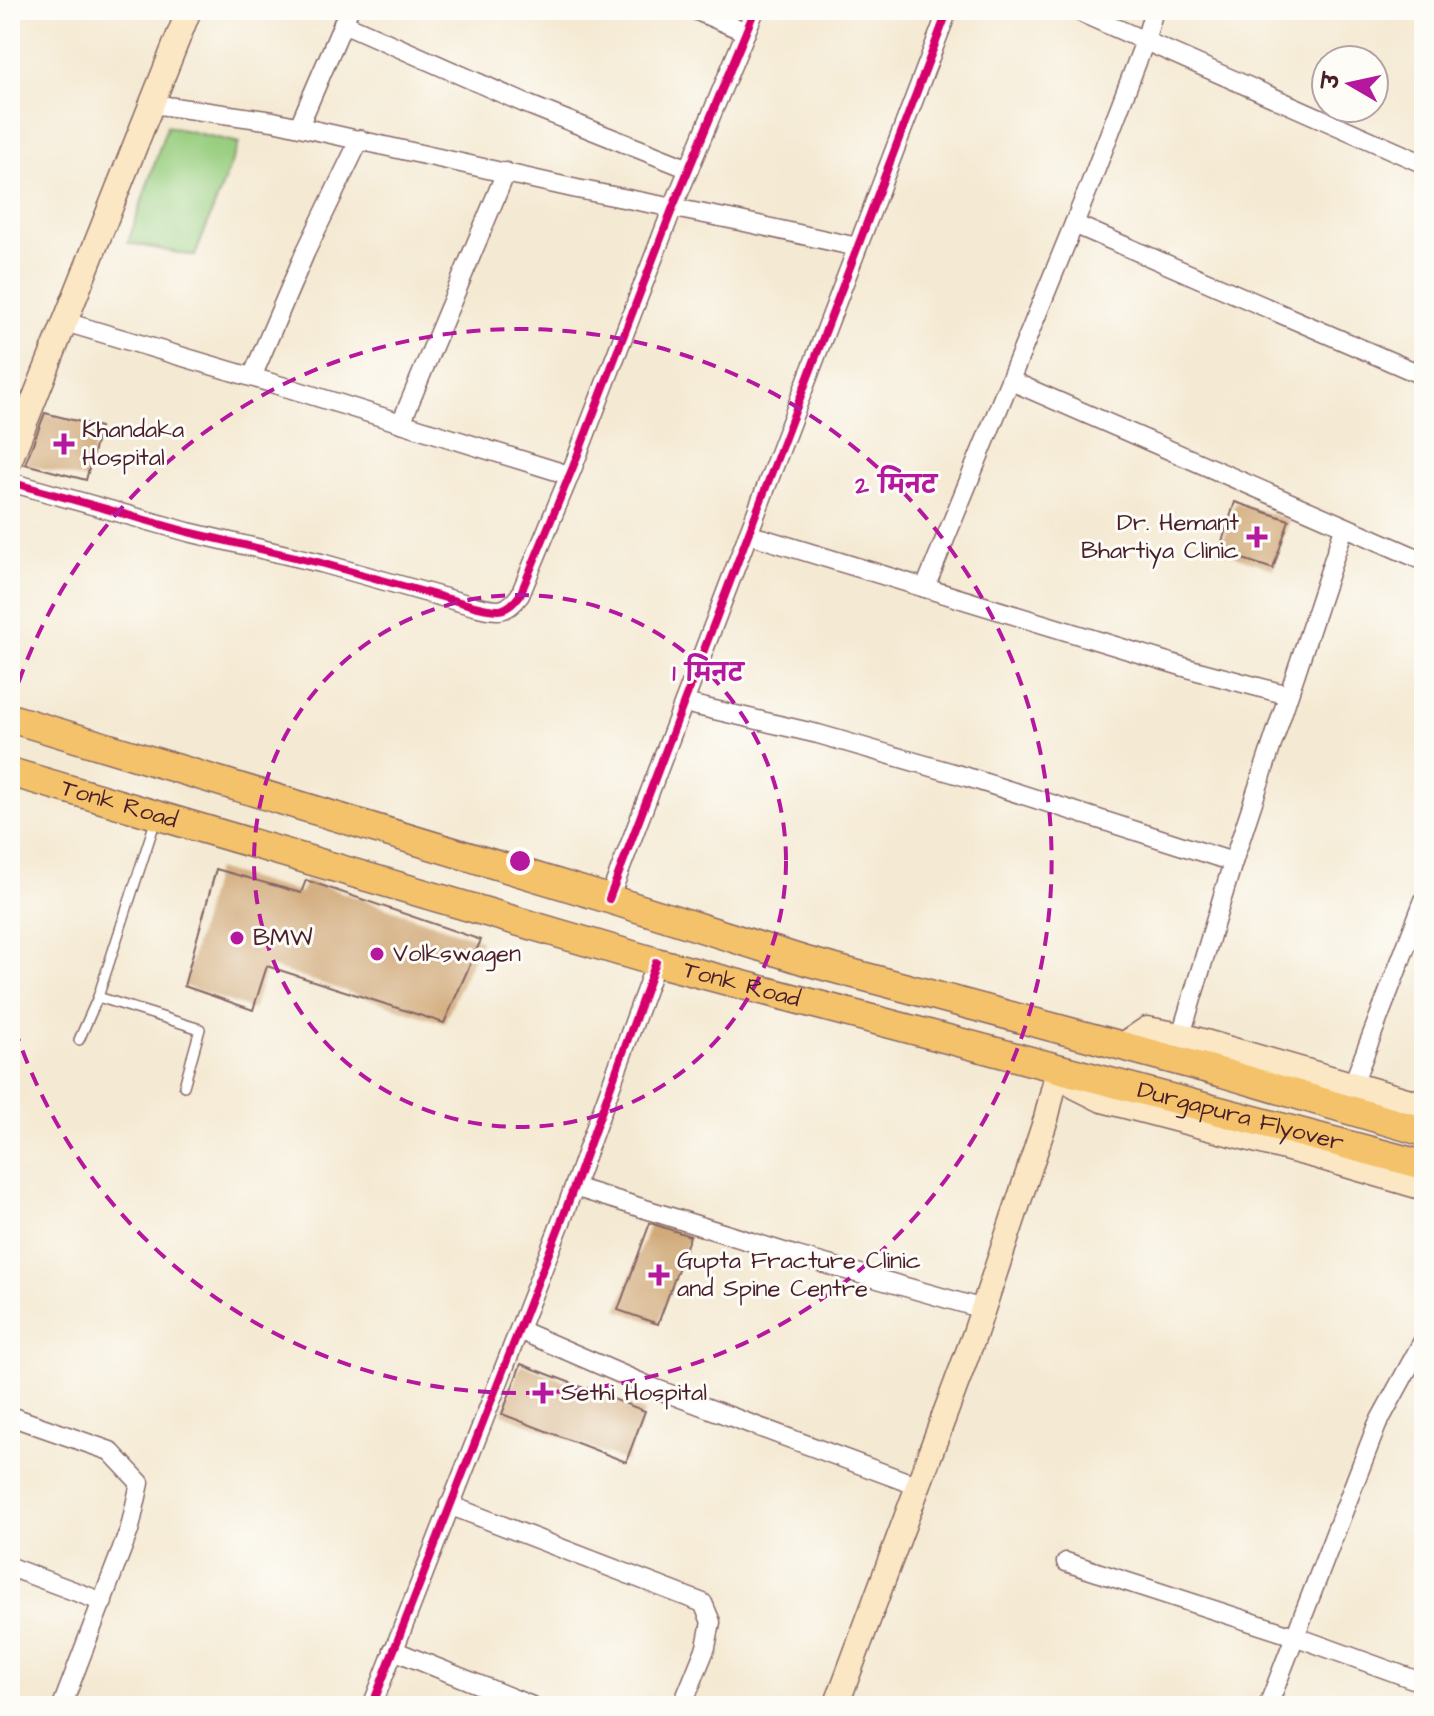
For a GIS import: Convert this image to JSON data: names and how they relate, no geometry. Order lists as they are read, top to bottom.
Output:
{
  "streets": {
    "main road": ["Tonk Road", "Durgapura Flyover"]
  },
  "crossings": [
    ["Tonk Road", "Durgapura Flyover"]
  ],
  "places": {
    "health": [
      "Khandaka Hospital",
      "Dr. Hemant Bhartiya Clinic",
      "Gupta Fracture Clinic and Spine Centre",
      "Sethi Hospital"
    ],
    "other": ["BMW", "Volkswagen"]
  },
  "north": "left",
  "rings": ["2 मिनट", "1 मिनट"]
}
